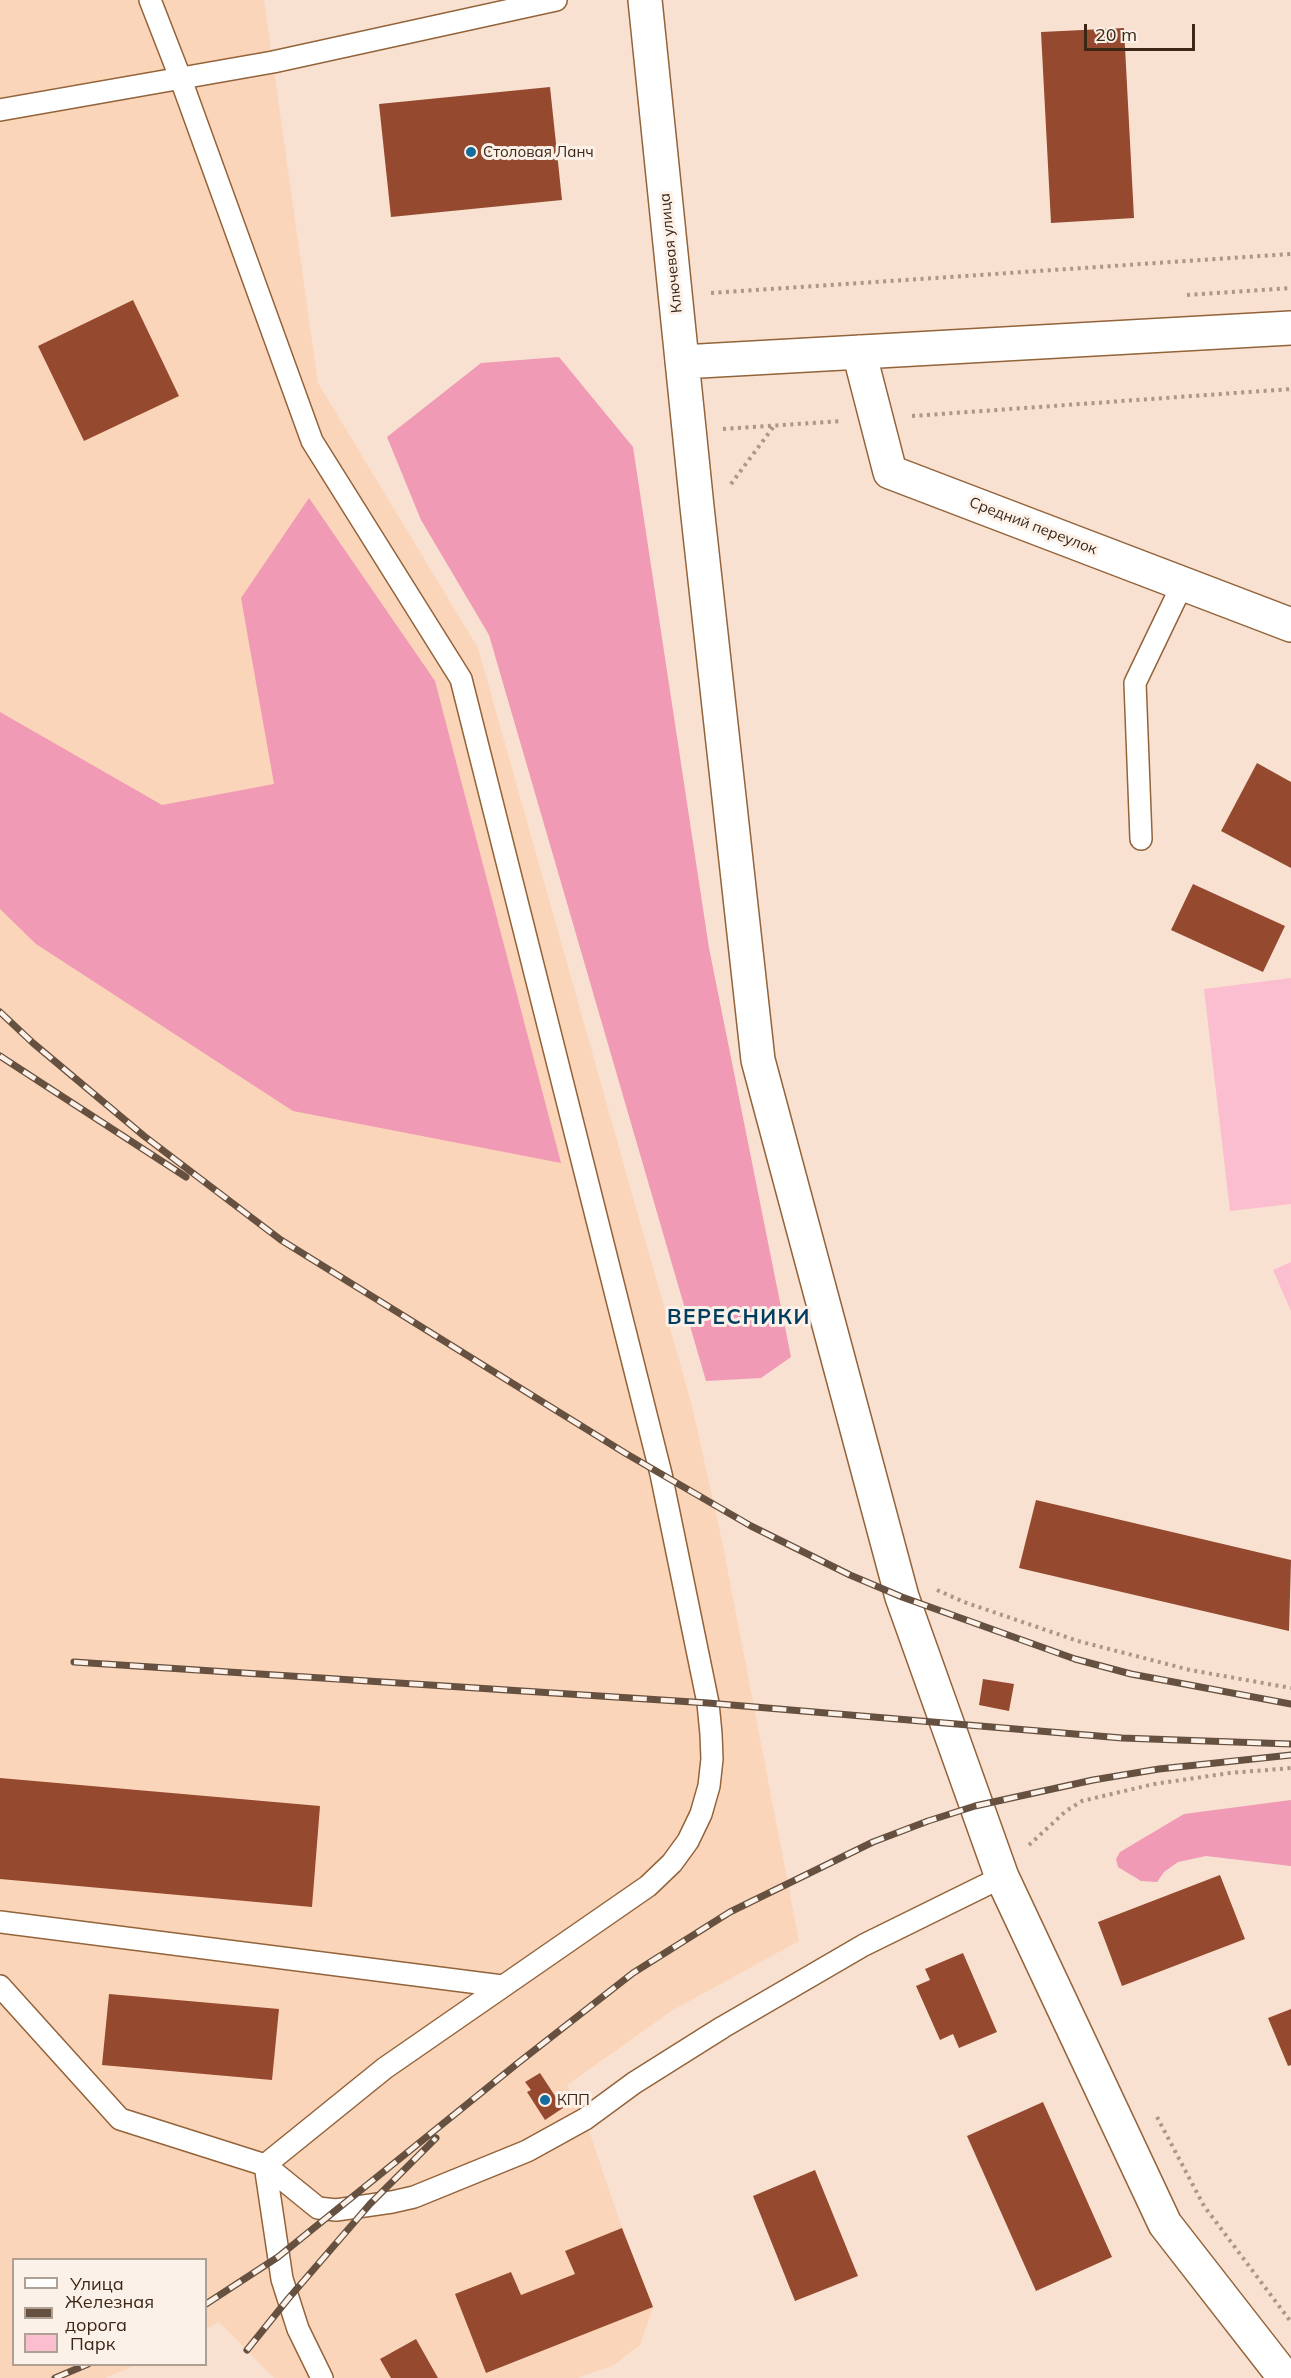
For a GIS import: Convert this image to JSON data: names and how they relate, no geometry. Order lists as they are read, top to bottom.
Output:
{
  "streets": {
    "street": ["Ключевая улица", "Средний переулок"]
  },
  "districts": ["ВЕРЕСНИКИ"],
  "places": ["Столовая Ланч", "КПП"],
  "legend": ["Улица", "Железная дорога", "Парк"],
  "scale_bar": "20 m"
}
